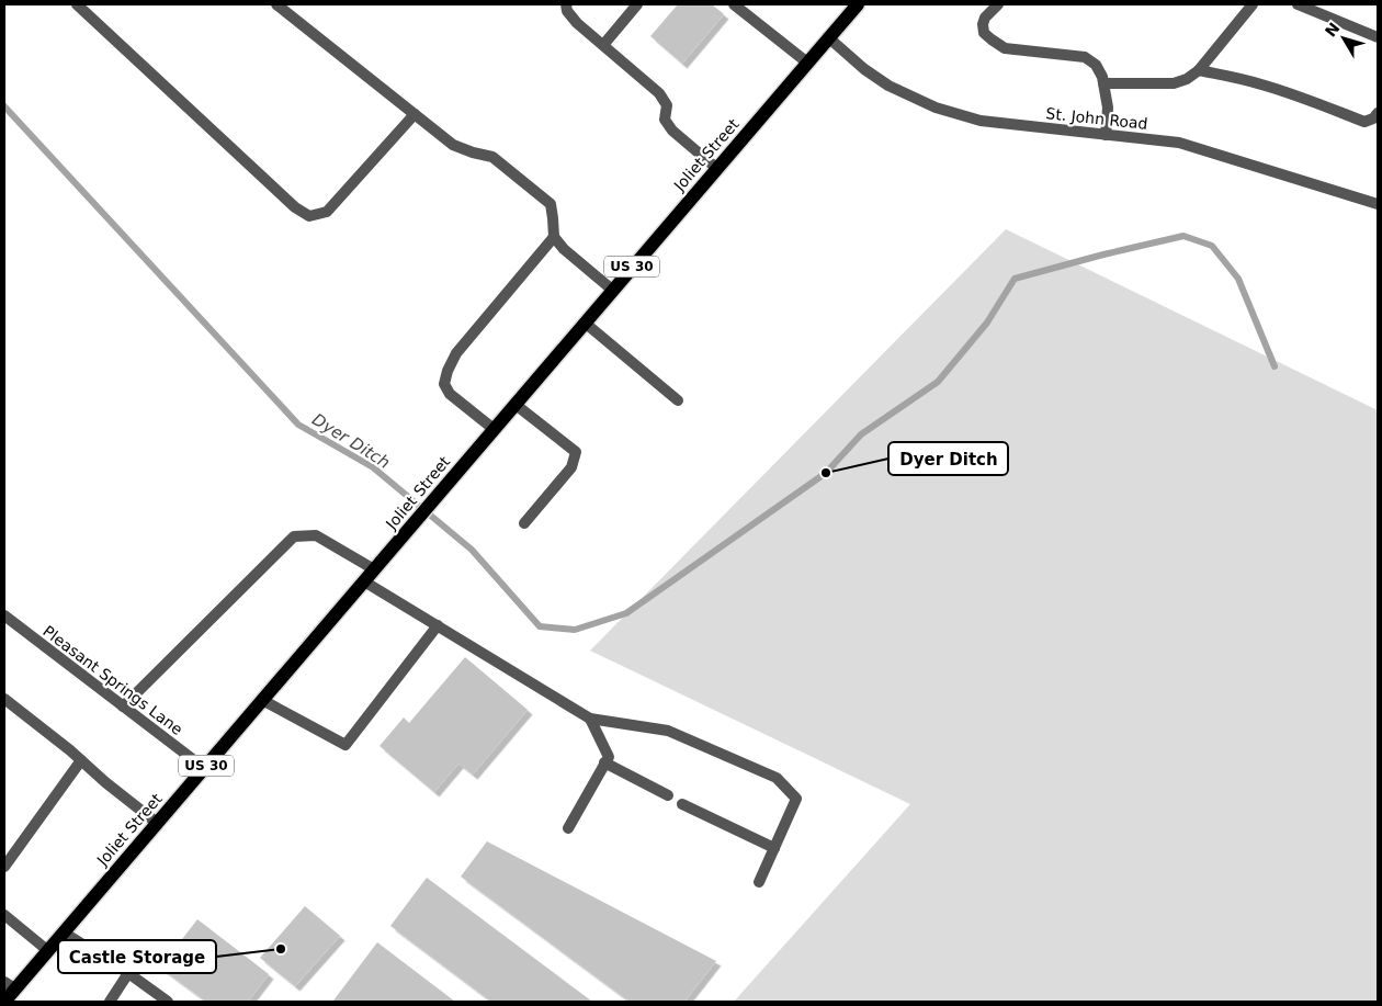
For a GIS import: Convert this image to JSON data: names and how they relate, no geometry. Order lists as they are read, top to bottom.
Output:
{
  "streets": {
    "main road": ["Joliet Street", "US 30"],
    "street": ["St. John Road", "Pleasant Springs Lane"]
  },
  "crossings": [
    ["St. John Road", "Joliet Street"],
    ["Joliet Street", "Pleasant Springs Lane"]
  ],
  "water": ["Dyer Ditch"],
  "places": ["Dyer Ditch", "Castle Storage"],
  "north": "top left"
}
